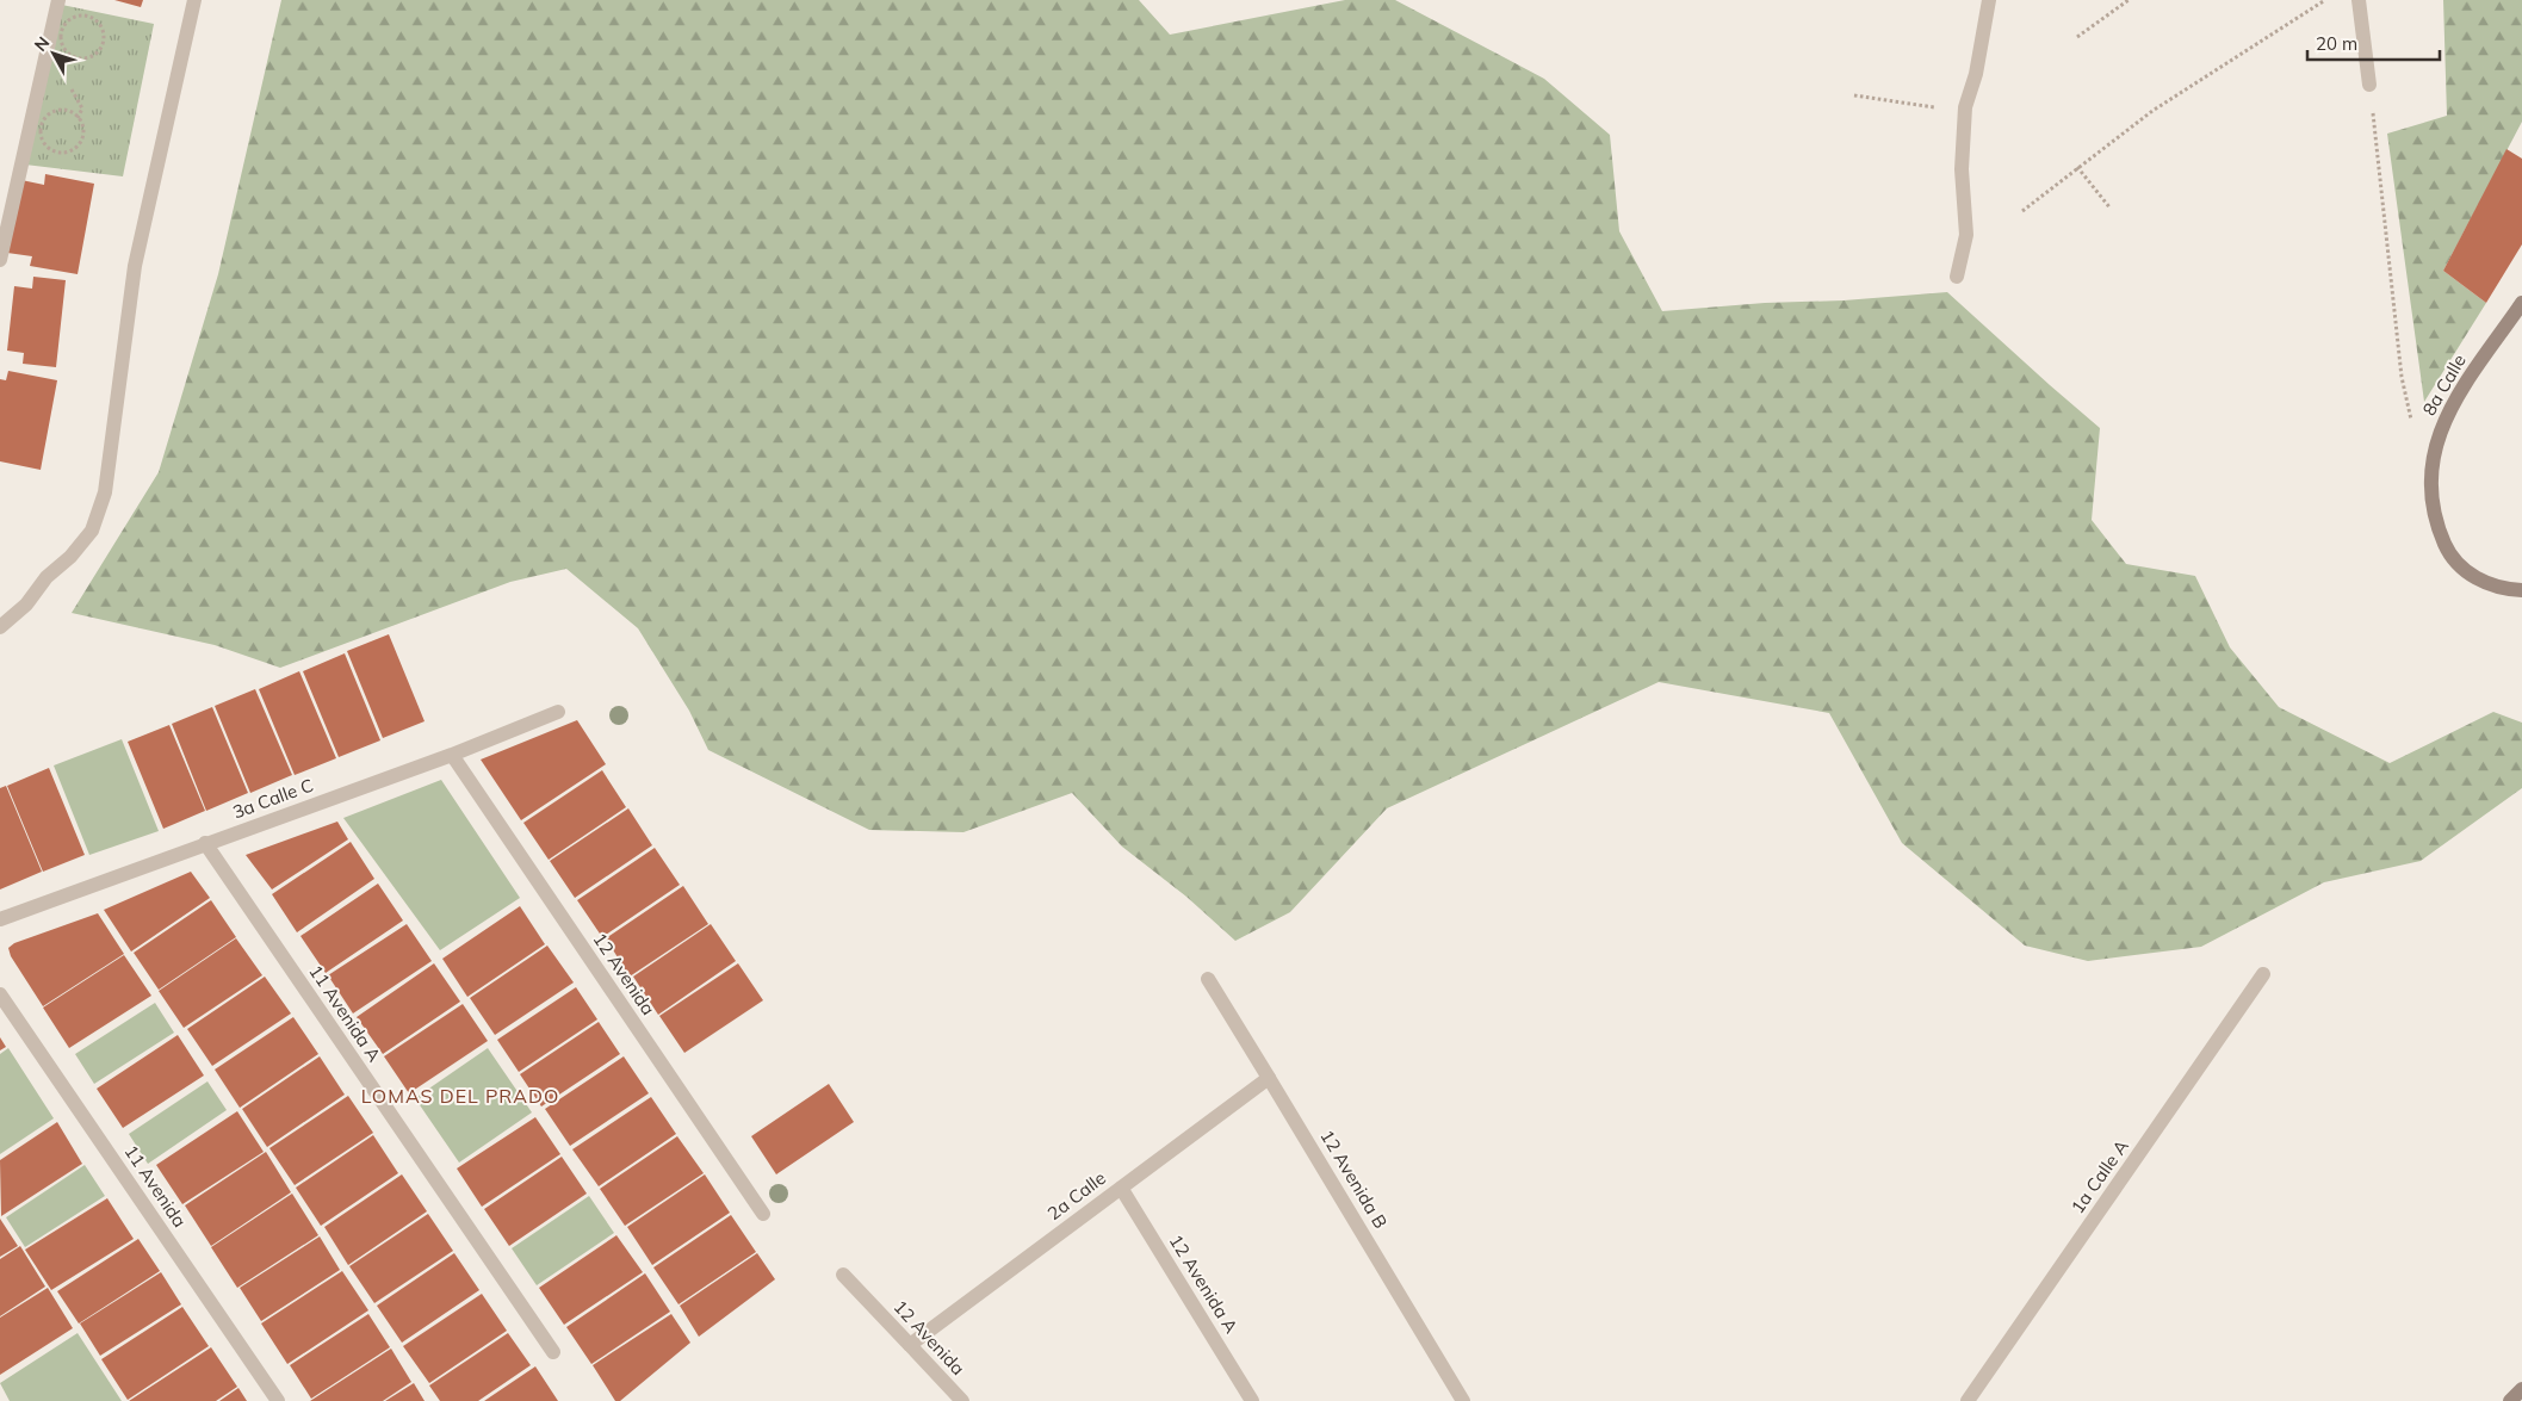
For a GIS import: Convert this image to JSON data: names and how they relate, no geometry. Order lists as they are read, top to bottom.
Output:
{
  "streets": {
    "main road": ["8a Calle"],
    "street": [
      "3a Calle C",
      "12 Avenida",
      "11 Avenida A",
      "1a Calle A",
      "12 Avenida B",
      "11 Avenida",
      "2a Calle",
      "12 Avenida A"
    ]
  },
  "crossings": [
    ["3a Calle C", "12 Avenida"],
    ["3a Calle C", "11 Avenida A"],
    ["12 Avenida", "2a Calle"],
    ["12 Avenida B", "2a Calle"],
    ["2a Calle", "12 Avenida A"]
  ],
  "districts": ["LOMAS DEL PRADO"],
  "scale_bar": "20 m",
  "north": "top left"
}
